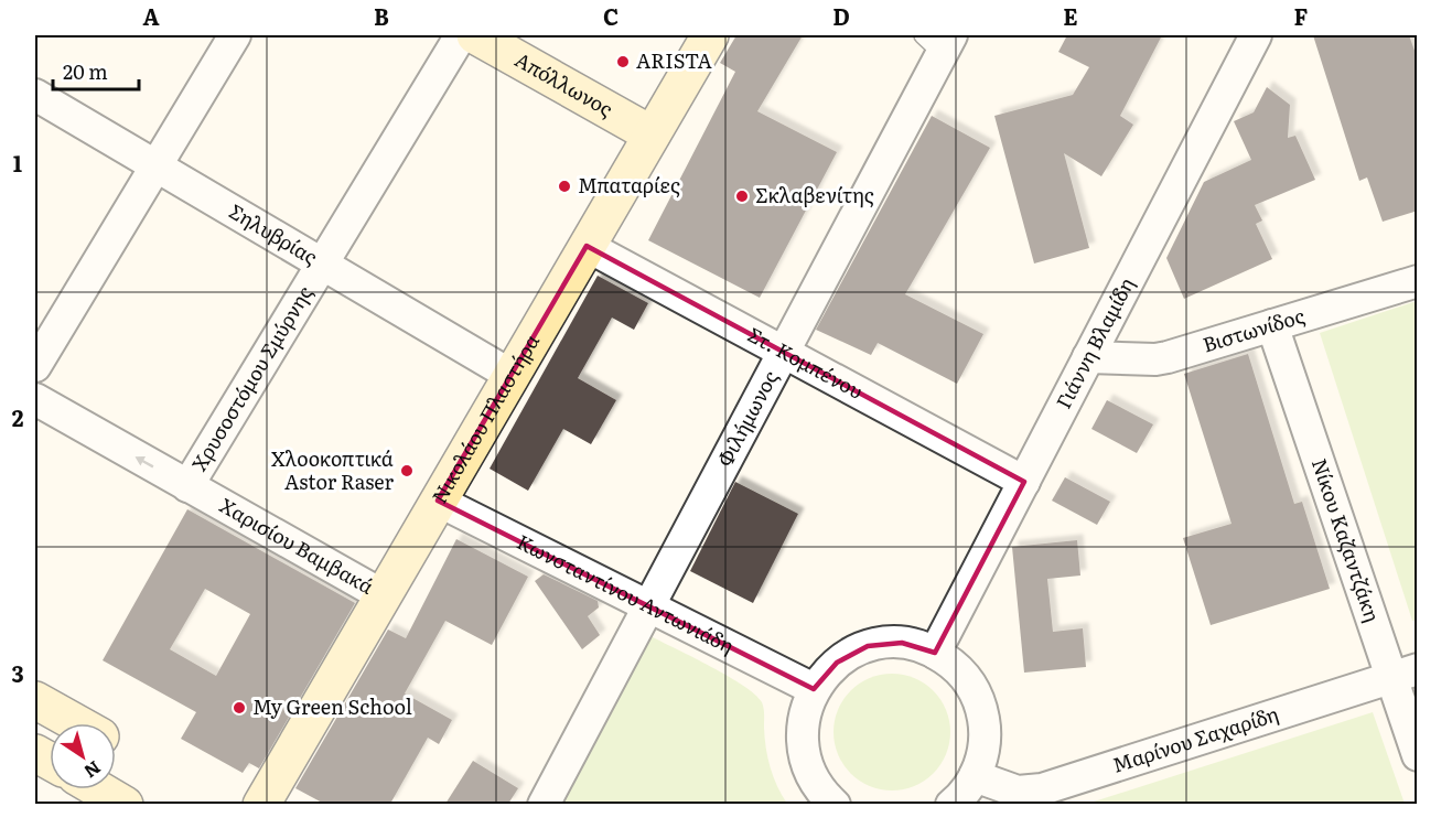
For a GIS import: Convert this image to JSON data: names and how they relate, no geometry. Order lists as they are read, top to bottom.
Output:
{
  "streets": {
    "main road": ["Απόλλωνος", "Νικολάου Πλαστήρα"],
    "street": [
      "Σηλυβρίας",
      "Βιστωνίδος",
      "Γιάννη Βλαμίδη",
      "Στ. Κομπένου",
      "Χρυσοστόμου Σμύρνης",
      "Φιλήμωνος",
      "Νίκου Καζαντζάκη",
      "Χαρισίου Βαμβακά",
      "Κωνσταντίνου Αντωνιάδη",
      "Μαρίνου Σαχαρίδη"
    ]
  },
  "crossings": [
    ["Απόλλωνος", "Νικολάου Πλαστήρα"],
    ["Σηλυβρίας", "Χρυσοστόμου Σμύρνης"],
    ["Σηλυβρίας", "Νικολάου Πλαστήρα"],
    ["Βιστωνίδος", "Γιάννη Βλαμίδη"],
    ["Βιστωνίδος", "Νίκου Καζαντζάκη"],
    ["Γιάννη Βλαμίδη", "Στ. Κομπένου"],
    ["Στ. Κομπένου", "Νικολάου Πλαστήρα"],
    ["Στ. Κομπένου", "Φιλήμωνος"],
    ["Χρυσοστόμου Σμύρνης", "Χαρισίου Βαμβακά"],
    ["Νικολάου Πλαστήρα", "Χαρισίου Βαμβακά"],
    ["Νικολάου Πλαστήρα", "Κωνσταντίνου Αντωνιάδη"],
    ["Φιλήμωνος", "Κωνσταντίνου Αντωνιάδη"],
    ["Νίκου Καζαντζάκη", "Μαρίνου Σαχαρίδη"]
  ],
  "one_way": ["Χαρισίου Βαμβακά"],
  "places": [
    "ARISTA",
    "Μπαταρίες",
    "Σκλαβενίτης",
    "Χλοοκοπτικά Astor Raser",
    "My Green School"
  ],
  "scale_bar": "20 m",
  "north": "bottom right",
  "grid": {
    "columns": [
      "A",
      "B",
      "C",
      "D",
      "E",
      "F"
    ],
    "rows": ["1", "2", "3"]
  }
}
